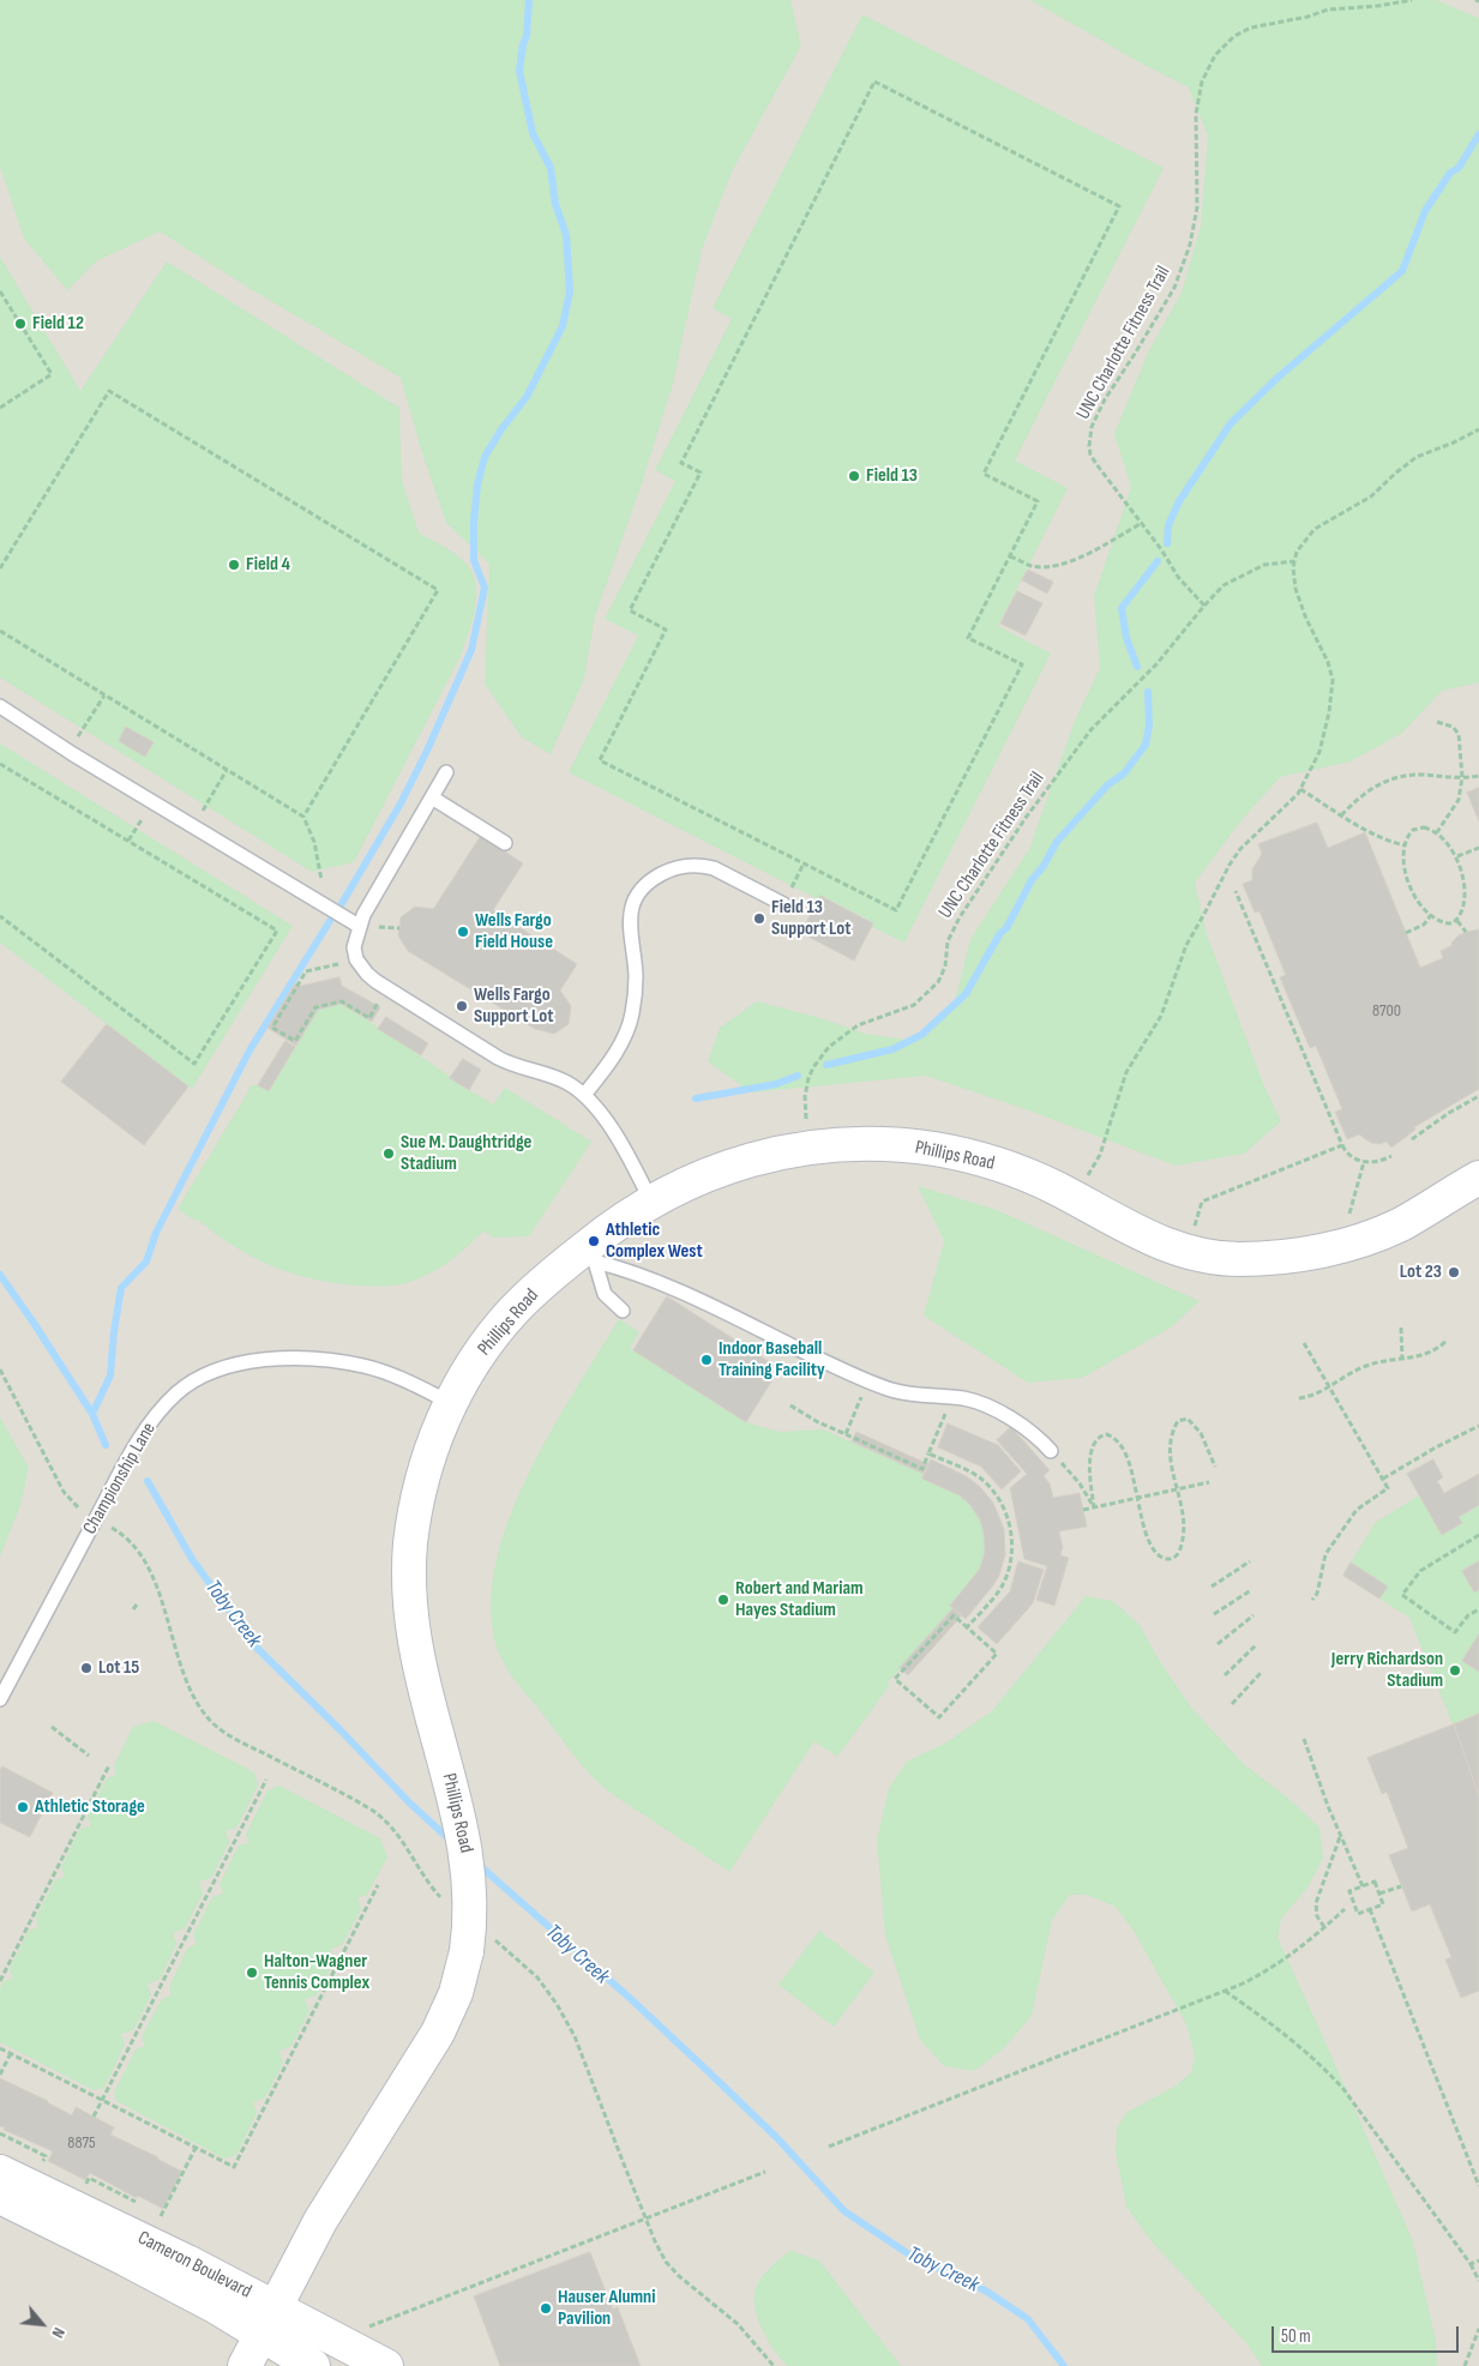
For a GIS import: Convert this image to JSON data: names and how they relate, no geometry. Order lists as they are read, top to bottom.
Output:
{
  "streets": {
    "street": ["Phillips Road", "Cameron Boulevard"],
    "lane": ["Championship Lane"],
    "path": ["UNC Charlotte Fitness Trail"]
  },
  "crossings": [
    ["Phillips Road", "Championship Lane"],
    ["Phillips Road", "Cameron Boulevard"]
  ],
  "water": ["Toby Creek"],
  "places": [
    "Field 12",
    "Field 13",
    "Field 4",
    "Field 13 Support Lot",
    "Wells Fargo Field House",
    "Wells Fargo Support Lot",
    "Sue M. Daughtridge Stadium",
    "Athletic Complex West",
    "Lot 23",
    "Indoor Baseball Training Facility",
    "Robert and Mariam Hayes Stadium",
    "Lot 15",
    "Jerry Richardson Stadium",
    "Athletic Storage",
    "Halton-Wagner Tennis Complex",
    "Hauser Alumni Pavilion"
  ],
  "house_numbers": ["8700", "8875"],
  "scale_bar": "50 m",
  "north": "bottom right"
}
